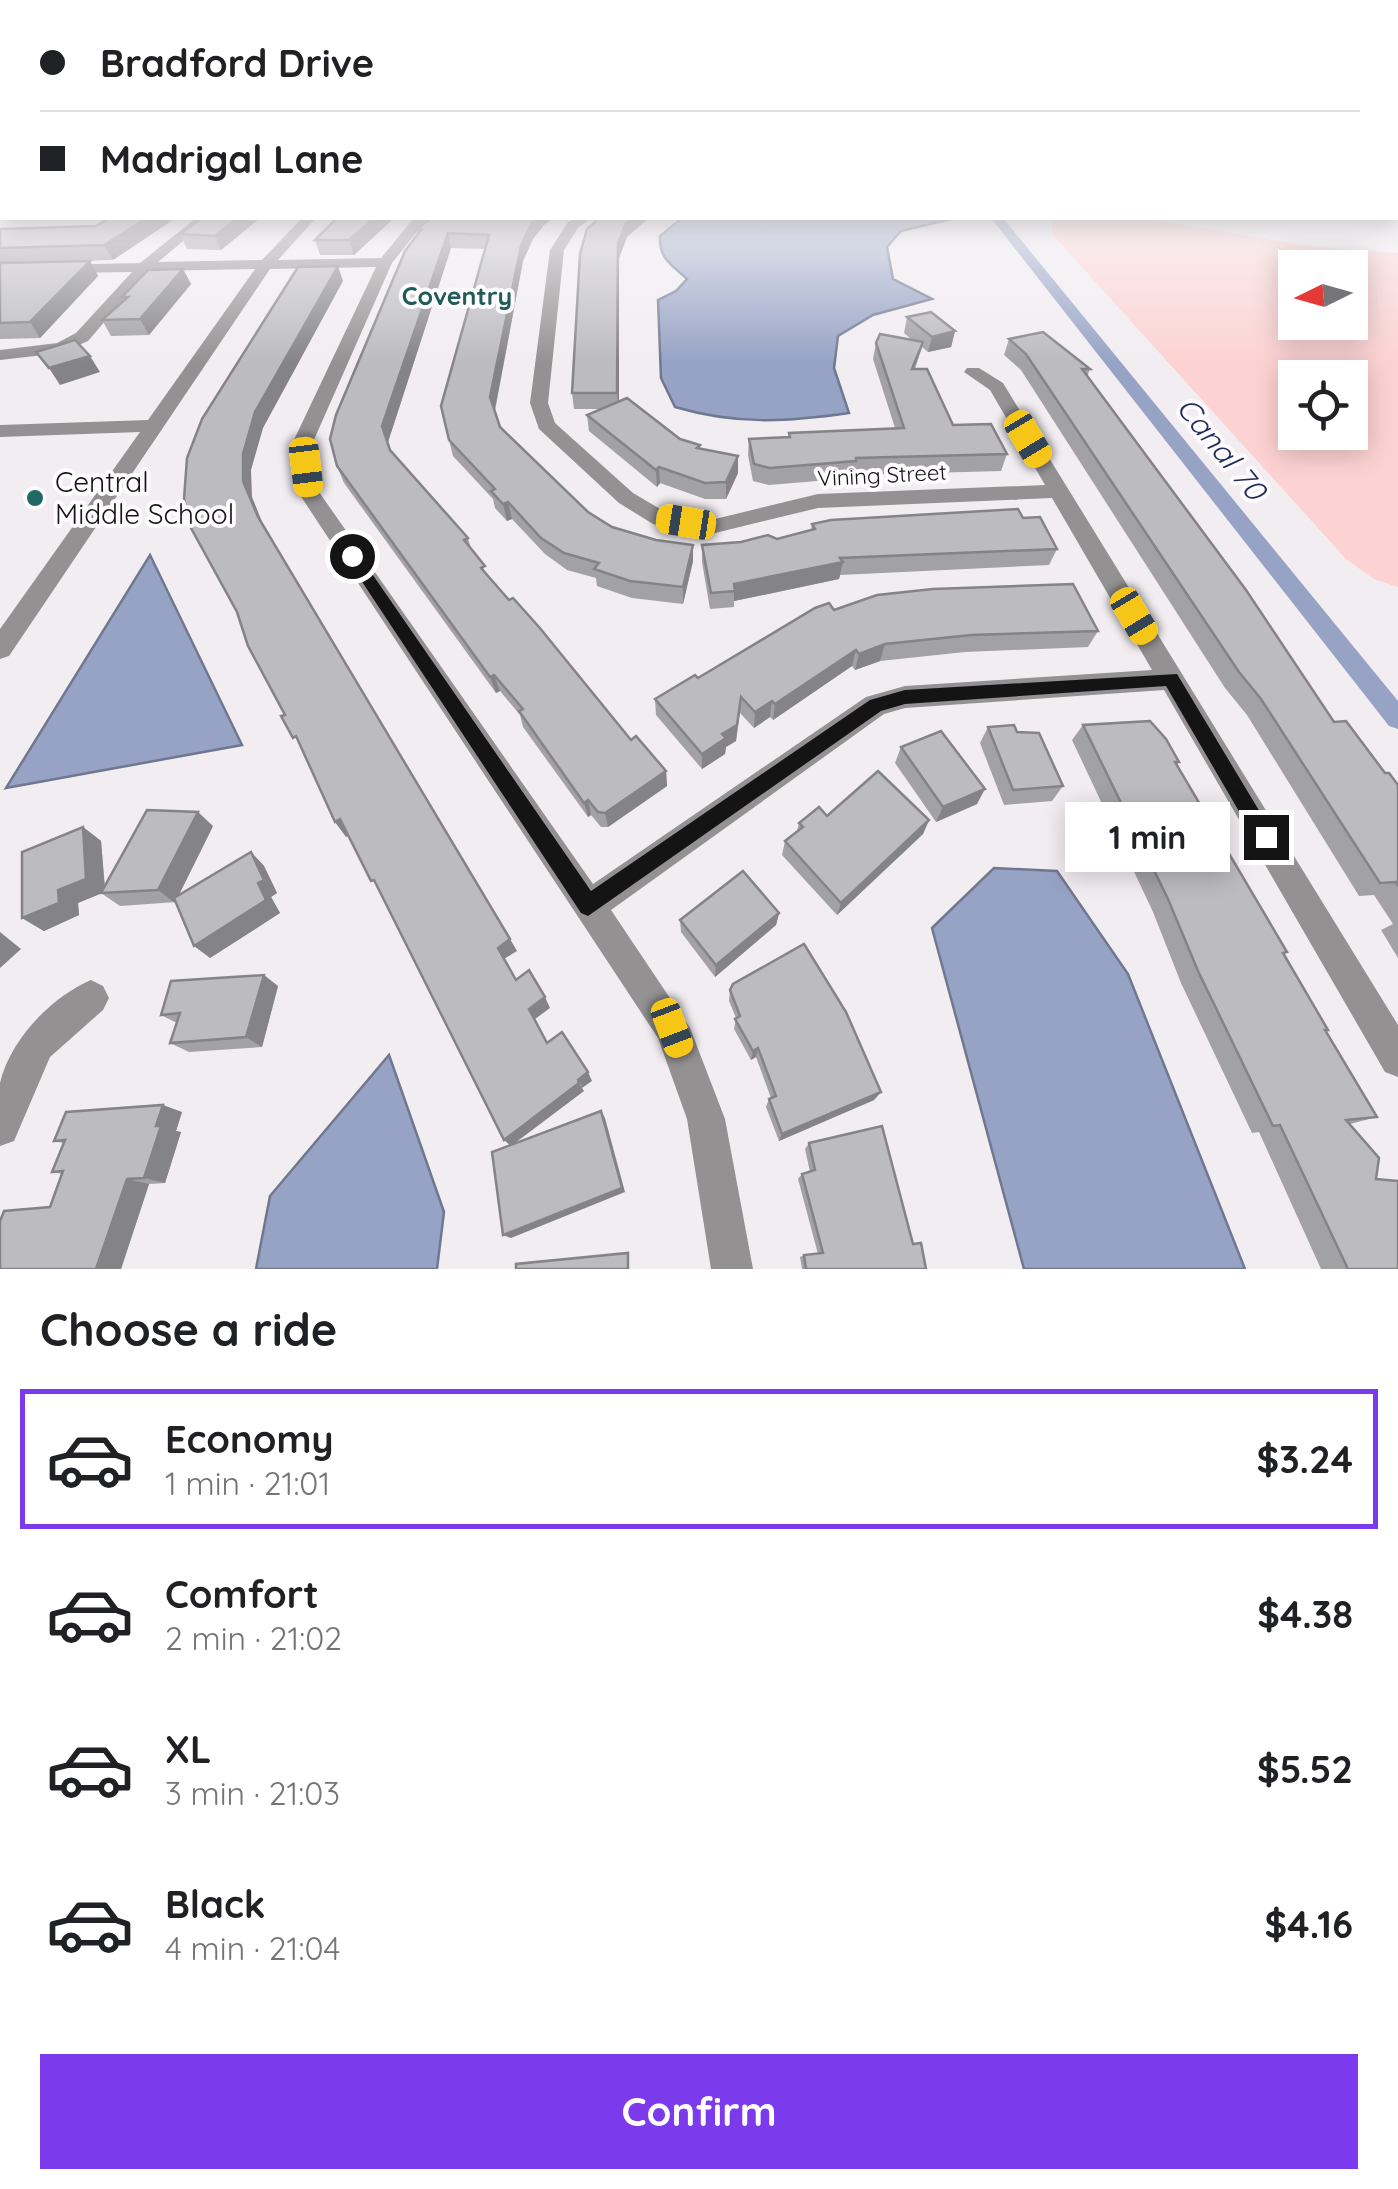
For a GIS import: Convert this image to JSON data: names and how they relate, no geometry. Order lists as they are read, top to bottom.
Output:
{
  "streets": {
    "street": ["Vining Street"]
  },
  "districts": ["Coventry"],
  "water": ["Canal 70"],
  "places": ["Central Middle School"],
  "north": "left",
  "page": {
    "banner": ["Bradford Drive", "Madrigal Lane"],
    "bubble": "1 min",
    "heading": "Choose a ride",
    "list": [
      {
        "name": "Economy",
        "note": "1 min · 21:01",
        "value": "$3.24"
      },
      {
        "name": "Comfort",
        "note": "2 min · 21:02",
        "value": "$4.38"
      },
      {
        "name": "XL",
        "note": "3 min · 21:03",
        "value": "$5.52"
      },
      {
        "name": "Black",
        "note": "4 min · 21:04",
        "value": "$4.16"
      }
    ],
    "buttons": "Confirm"
  }
}
